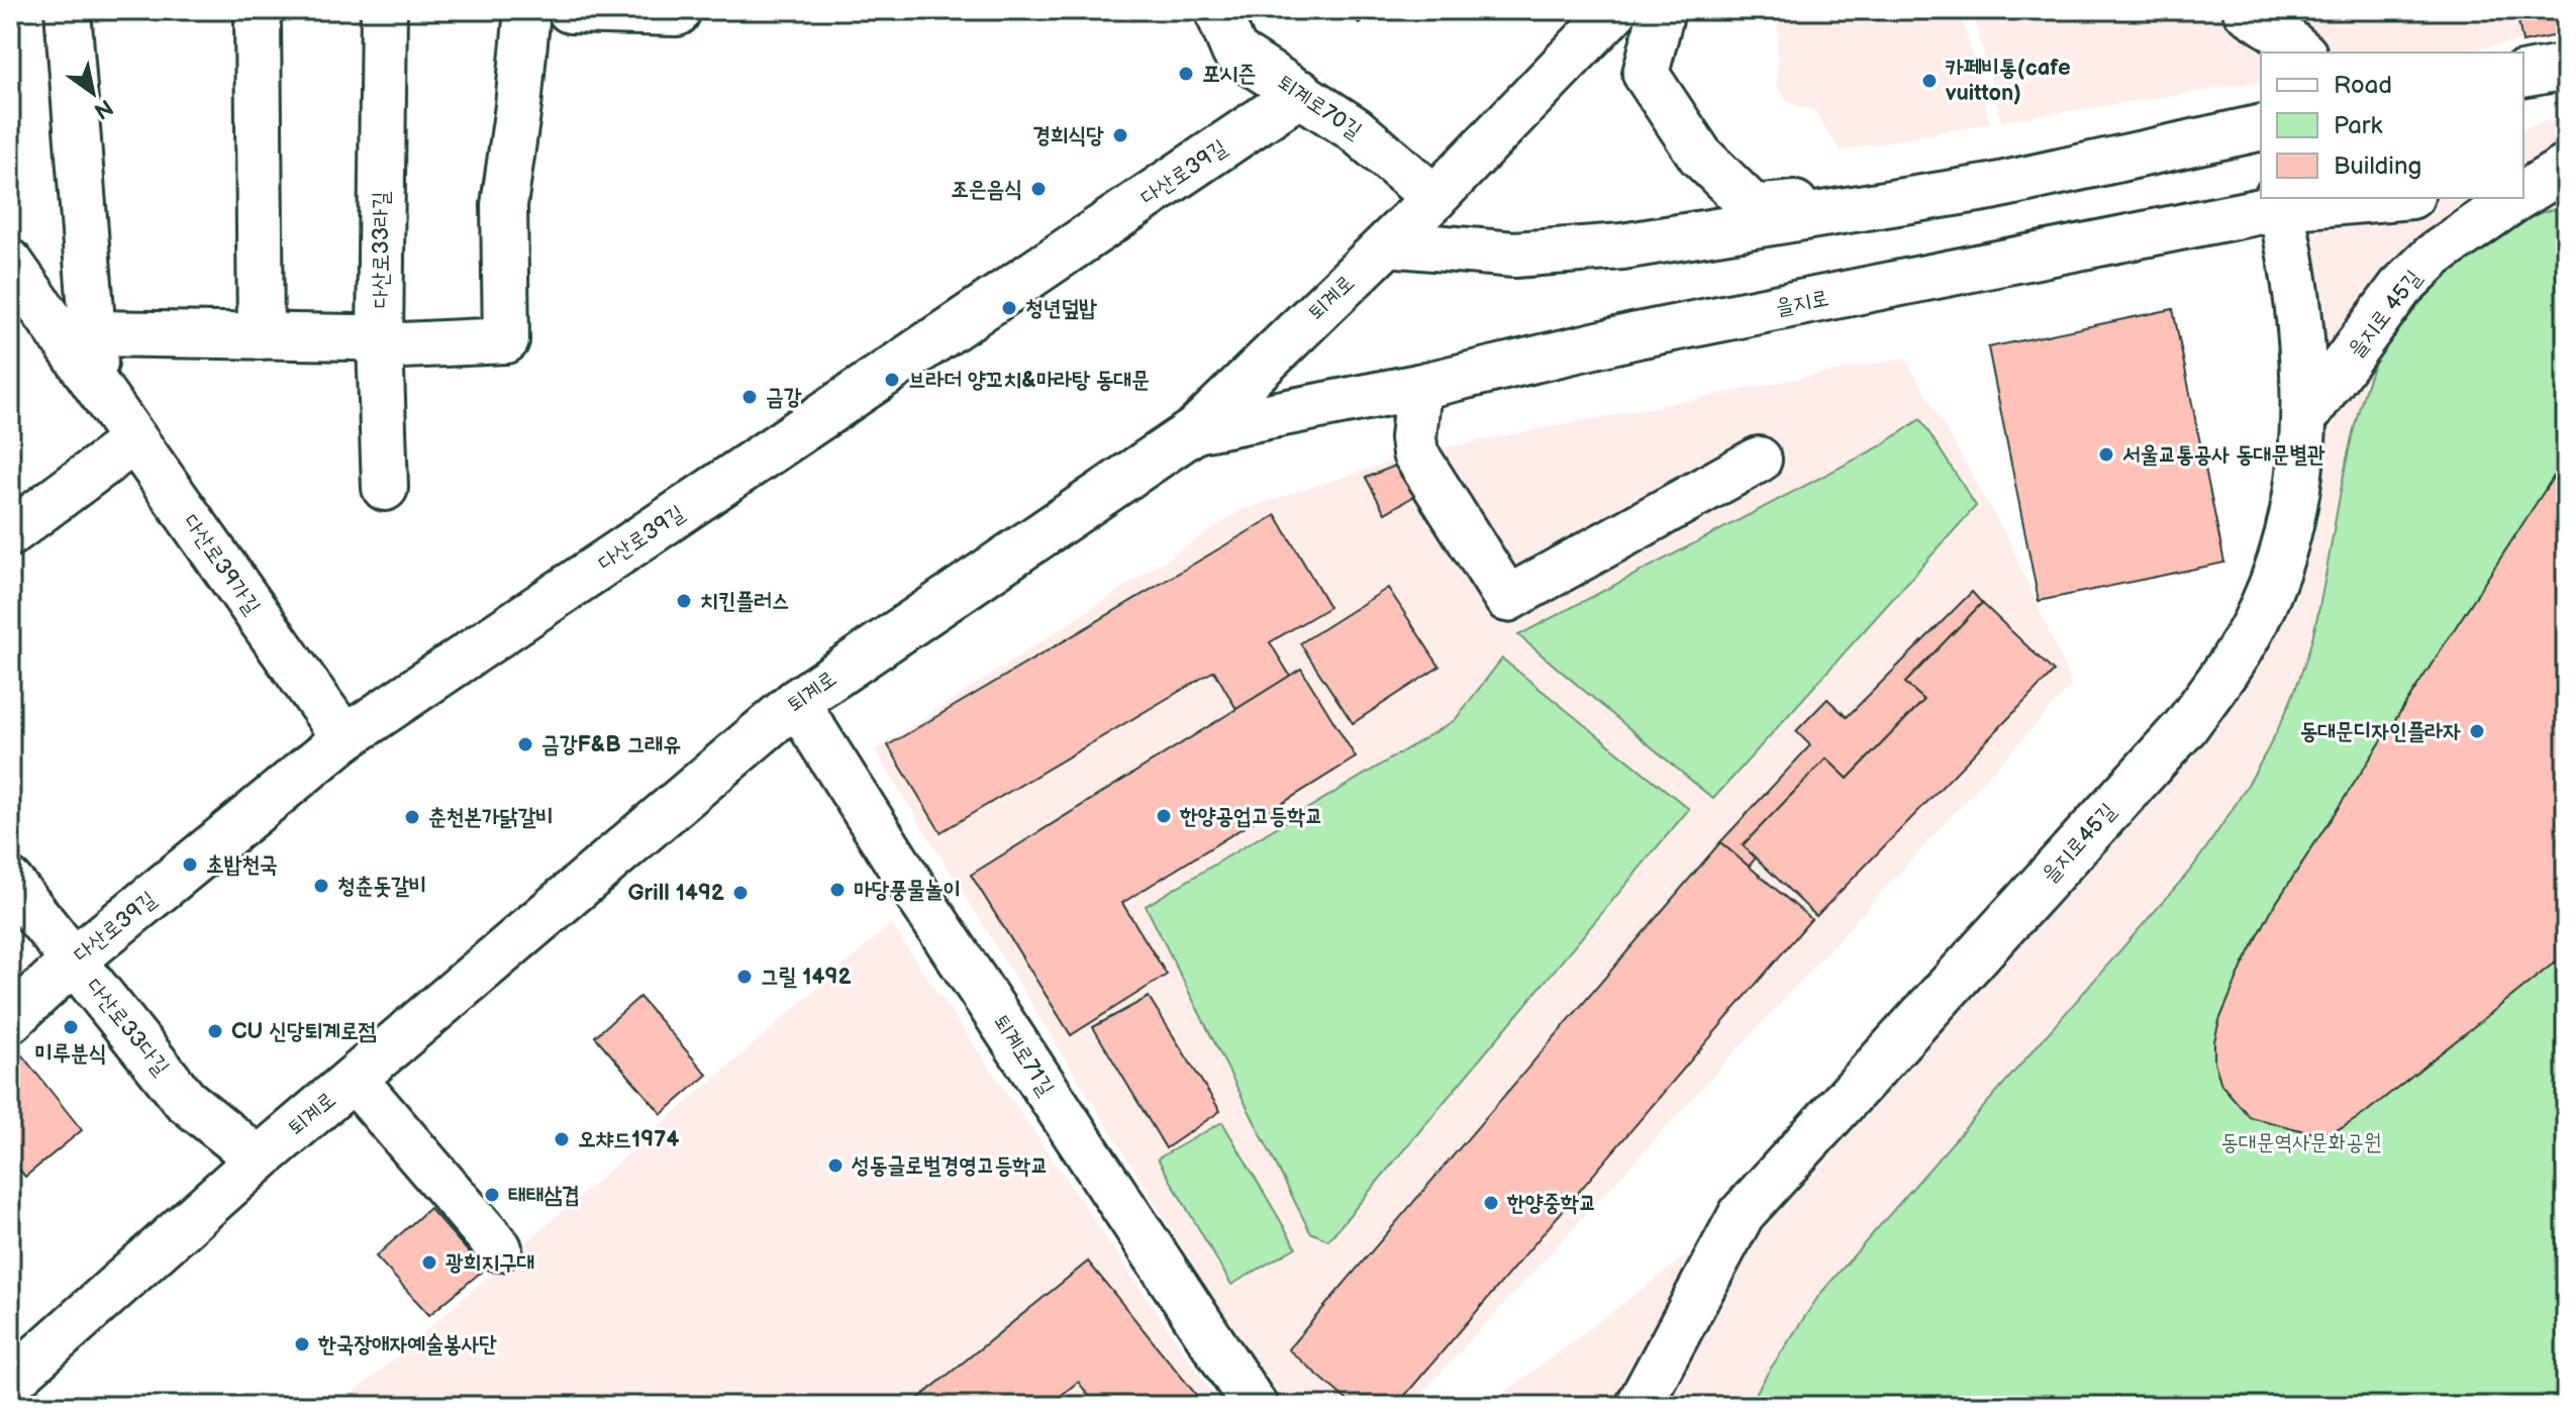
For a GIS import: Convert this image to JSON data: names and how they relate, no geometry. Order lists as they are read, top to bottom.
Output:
{
  "streets": {
    "main road": [
      "퇴계로70길",
      "다산로39길",
      "다산로33라길",
      "퇴계로",
      "을지로",
      "을지로 45길",
      "다산로39가길",
      "을지로45길",
      "다산로33다길",
      "퇴계로71길"
    ]
  },
  "crossings": [
    ["퇴계로70길", "다산로39길"],
    ["퇴계로70길", "퇴계로"],
    ["다산로39길", "다산로39가길"],
    ["다산로39길", "다산로33다길"],
    ["퇴계로", "을지로"],
    ["퇴계로", "다산로33다길"],
    ["퇴계로", "퇴계로71길"],
    ["을지로", "을지로45길"],
    ["을지로 45길", "을지로45길"]
  ],
  "parks": ["동대문역사문화공원"],
  "places": [
    "포시즌",
    "카페비통(cafe vuitton)",
    "경희식당",
    "조은음식",
    "청년덮밥",
    "브라더 양꼬치&마라탕 동대문",
    "금강",
    "서울교통공사 동대문별관",
    "치킨플러스",
    "동대문디자인플라자",
    "금강F&B 그래유",
    "한양공업고등학교",
    "춘천본가닭갈비",
    "초밥천국",
    "청춘돗갈비",
    "마당풍물놀이",
    "Grill 1492",
    "그릴 1492",
    "미루분식",
    "CU 신당퇴계로점",
    "오챠드1974",
    "성동글로벌경영고등학교",
    "태태삼겹",
    "한양중학교",
    "광희지구대",
    "한국장애자예술봉사단"
  ],
  "legend": ["Road", "Park", "Building"],
  "north": "bottom right"
}
